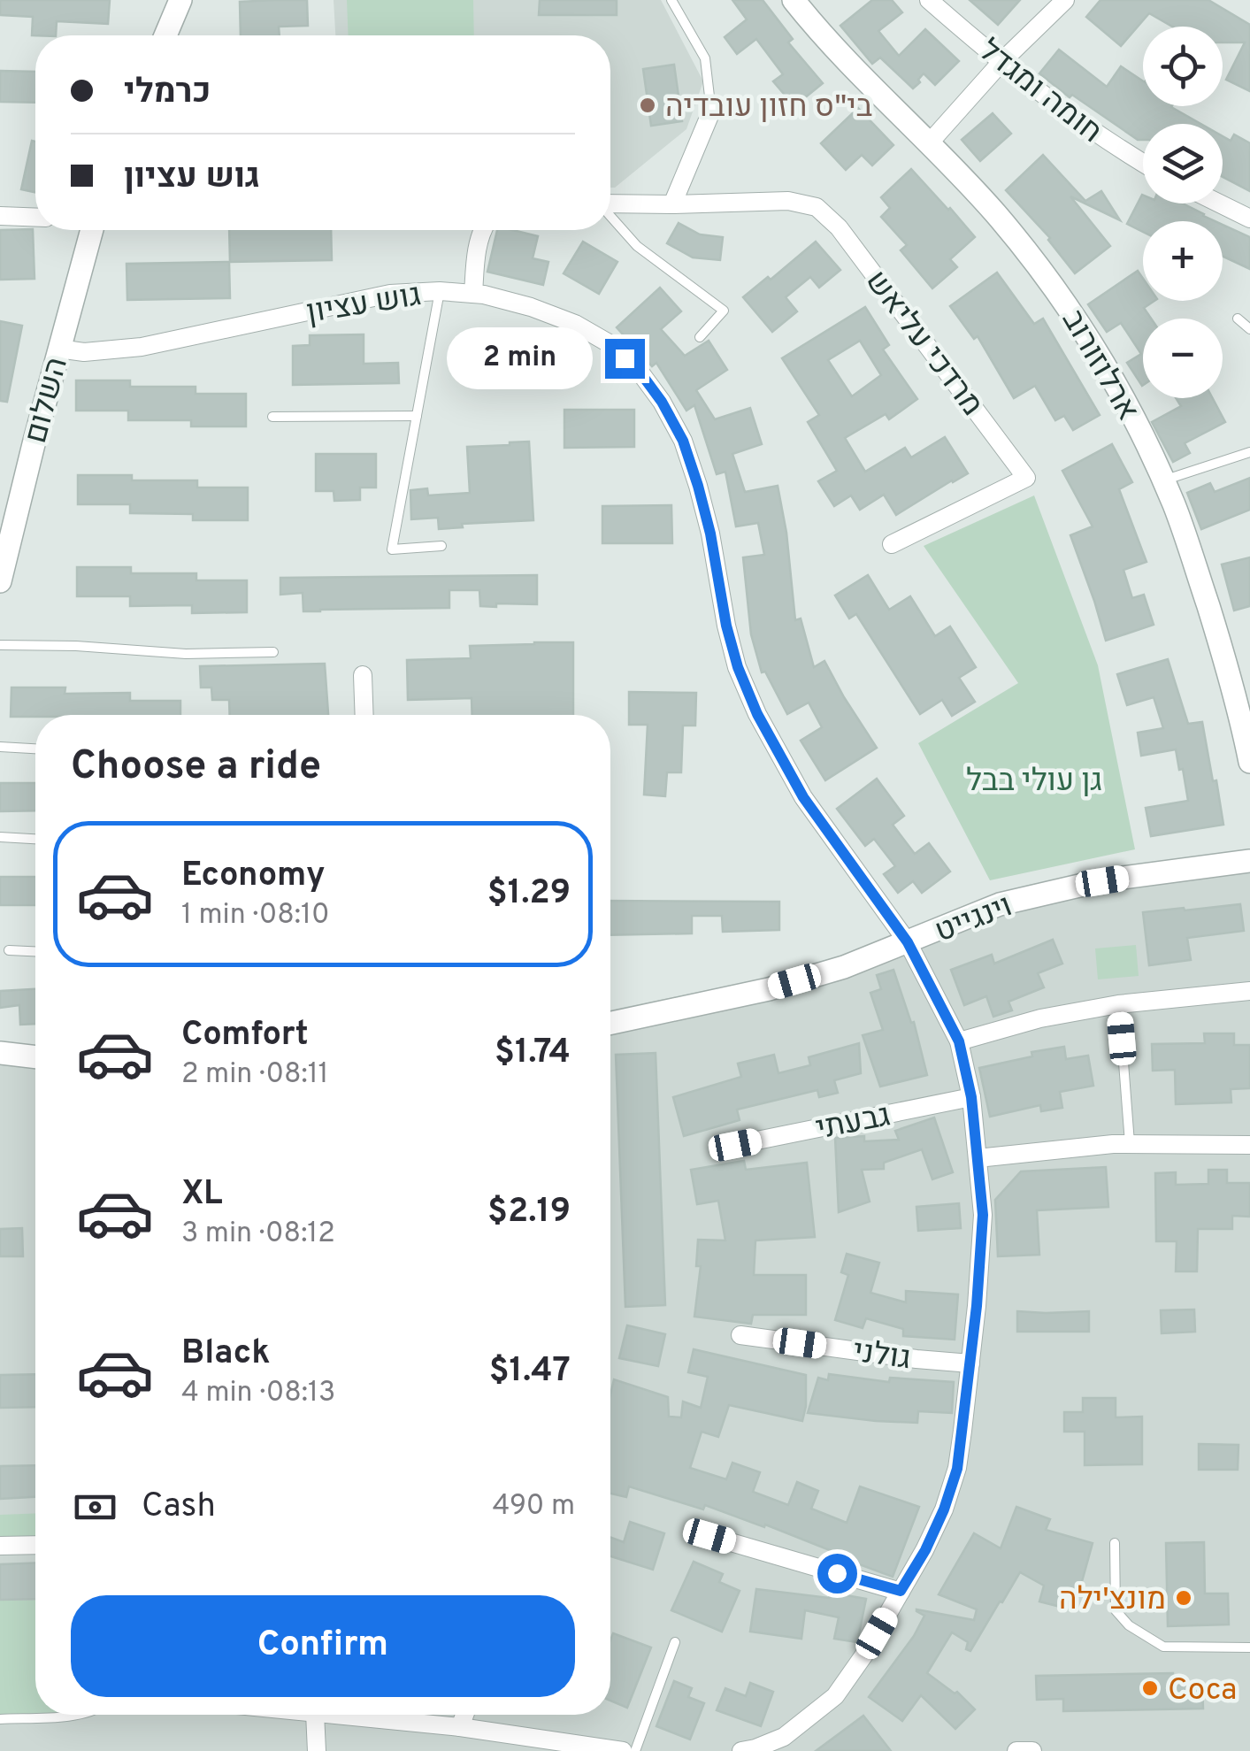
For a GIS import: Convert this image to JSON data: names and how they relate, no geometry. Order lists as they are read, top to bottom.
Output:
{
  "streets": {
    "street": [
      "חומה ומגדל",
      "גוש עציון",
      "מרדכי עליאש",
      "ארלוזורוב",
      "השלום",
      "וינגייט",
      "גבעתי",
      "גולני"
    ]
  },
  "crossings": [
    ["גוש עציון", "השלום"],
    ["גוש עציון", "וינגייט"],
    ["גוש עציון", "גבעתי"],
    ["גוש עציון", "גולני"]
  ],
  "parks": ["גן עולי בבל"],
  "places": ["בי\"ס חזון עובדיה", "מונצ'ילה", "Coca"],
  "page": {
    "map_buttons": ["+", "−"],
    "banner": ["כרמלי", "גוש עציון"],
    "bubble": "2 min",
    "heading": "Choose a ride",
    "list": [
      {
        "name": "Economy",
        "note": "1 min · 08:10",
        "value": "$1.29"
      },
      {
        "name": "Comfort",
        "note": "2 min · 08:11",
        "value": "$1.74"
      },
      {
        "name": "XL",
        "note": "3 min · 08:12",
        "value": "$2.19"
      },
      {
        "name": "Black",
        "note": "4 min · 08:13",
        "value": "$1.47"
      }
    ],
    "pay": ["Cash", "490 m"],
    "buttons": "Confirm"
  }
}
